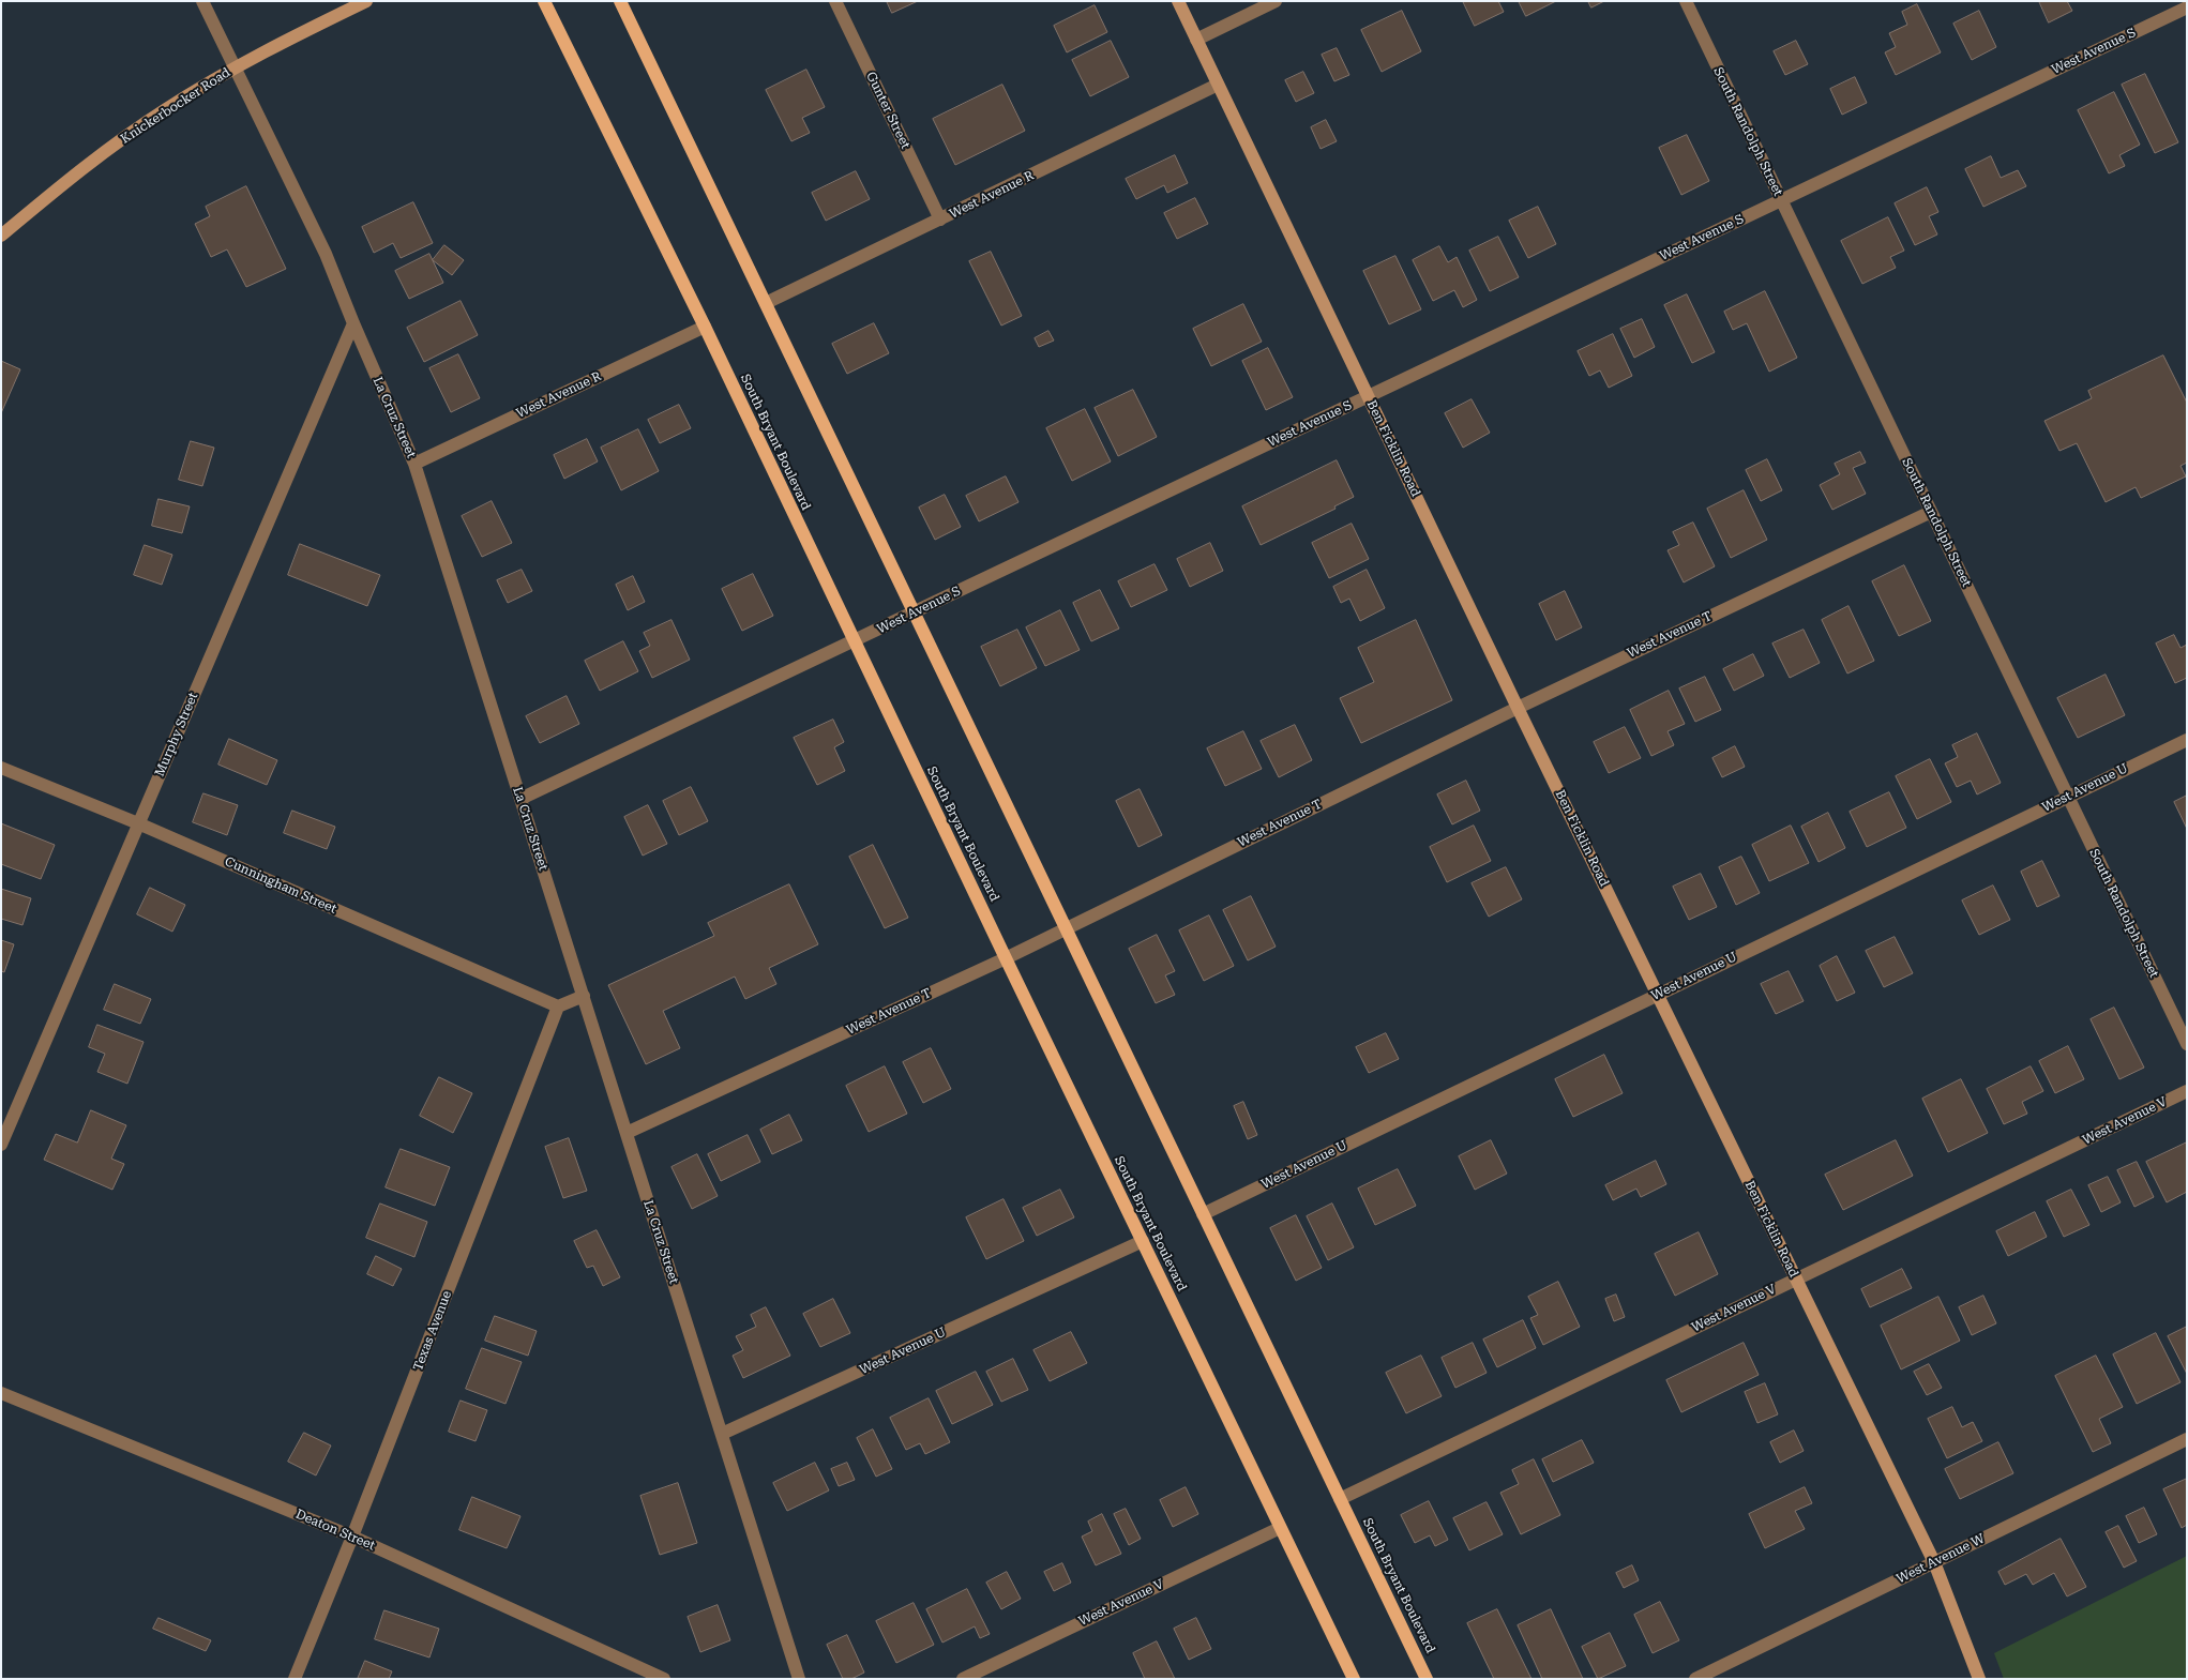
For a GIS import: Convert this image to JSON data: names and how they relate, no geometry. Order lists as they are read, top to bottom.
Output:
{
  "streets": {
    "main road": ["South Bryant Boulevard"],
    "street": [
      "West Avenue S",
      "Knickerbocker Road",
      "Gunter Street",
      "South Randolph Street",
      "West Avenue R",
      "La Cruz Street",
      "Ben Ficklin Road",
      "West Avenue T",
      "Murphy Street",
      "West Avenue U",
      "Cunningham Street",
      "West Avenue V",
      "Texas Avenue",
      "Deaton Street",
      "West Avenue W"
    ]
  },
  "crossings": [
    ["West Avenue S", "South Randolph Street"],
    ["West Avenue S", "La Cruz Street"],
    ["West Avenue S", "South Bryant Boulevard"],
    ["West Avenue S", "Ben Ficklin Road"],
    ["Knickerbocker Road", "La Cruz Street"],
    ["Gunter Street", "West Avenue R"],
    ["South Randolph Street", "West Avenue T"],
    ["South Randolph Street", "West Avenue U"],
    ["West Avenue R", "La Cruz Street"],
    ["West Avenue R", "South Bryant Boulevard"],
    ["West Avenue R", "Ben Ficklin Road"],
    ["La Cruz Street", "West Avenue T"],
    ["La Cruz Street", "Murphy Street"],
    ["La Cruz Street", "West Avenue U"],
    ["South Bryant Boulevard", "West Avenue T"],
    ["South Bryant Boulevard", "West Avenue U"],
    ["South Bryant Boulevard", "West Avenue V"],
    ["Ben Ficklin Road", "West Avenue T"],
    ["Ben Ficklin Road", "West Avenue U"],
    ["Ben Ficklin Road", "West Avenue V"],
    ["Ben Ficklin Road", "West Avenue W"],
    ["Murphy Street", "Cunningham Street"],
    ["Cunningham Street", "Texas Avenue"],
    ["Texas Avenue", "Deaton Street"]
  ]
}
